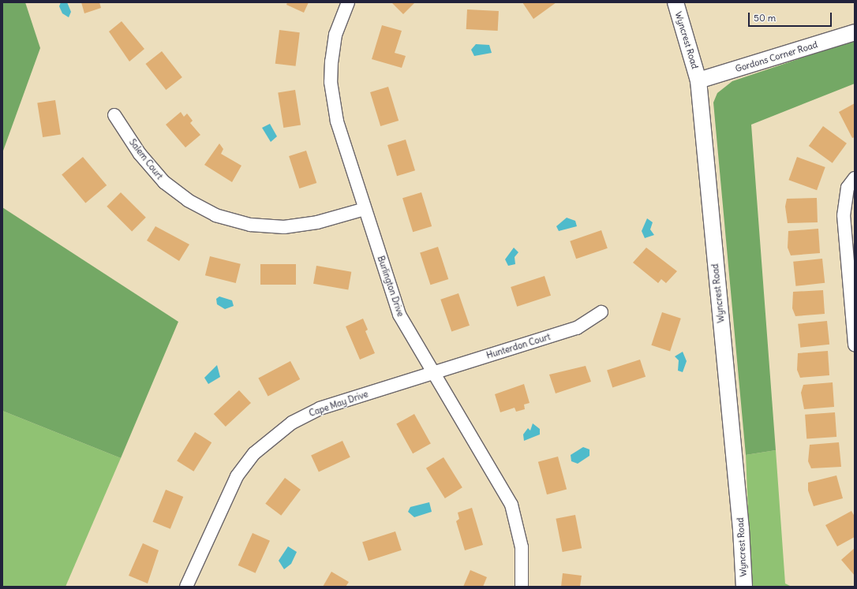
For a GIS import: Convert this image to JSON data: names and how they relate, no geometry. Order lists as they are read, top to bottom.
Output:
{
  "streets": {
    "street": [
      "Wyncrest Road",
      "Gordons Corner Road",
      "Salem Court",
      "Burlington Drive",
      "Hunterdon Court",
      "Cape May Drive"
    ]
  },
  "crossings": [
    ["Wyncrest Road", "Gordons Corner Road"],
    ["Salem Court", "Burlington Drive"],
    ["Burlington Drive", "Hunterdon Court"],
    ["Burlington Drive", "Cape May Drive"],
    ["Hunterdon Court", "Cape May Drive"]
  ],
  "scale_bar": "50 m"
}
